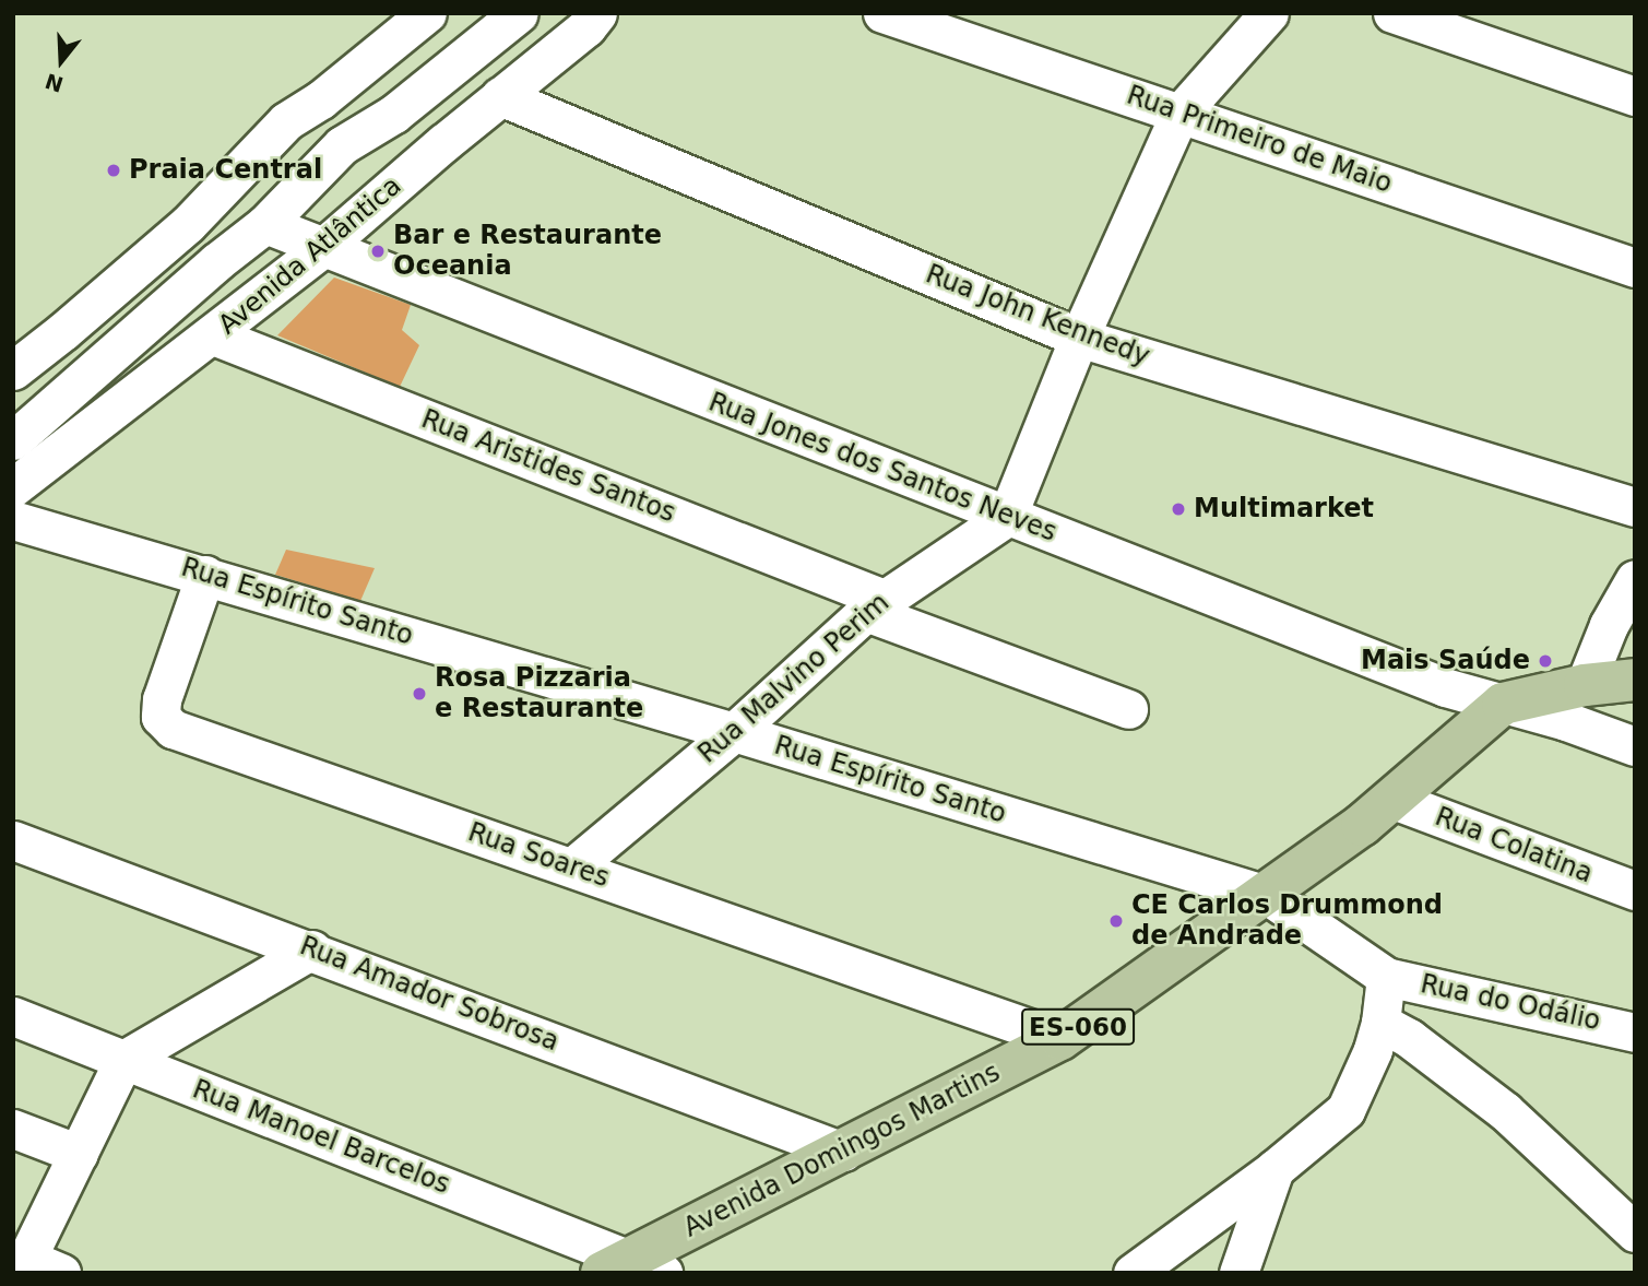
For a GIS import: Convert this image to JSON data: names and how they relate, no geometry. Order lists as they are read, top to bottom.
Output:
{
  "streets": {
    "main road": ["ES-060", "Avenida Domingos Martins"],
    "street": [
      "Rua Primeiro de Maio",
      "Avenida Atlântica",
      "Rua John Kennedy",
      "Rua Aristides Santos",
      "Rua Jones dos Santos Neves",
      "Rua Espírito Santo",
      "Rua Malvino Perim",
      "Rua Colatina",
      "Rua Soares",
      "Rua Amador Sobrosa",
      "Rua do Odálio",
      "Rua Manoel Barcelos"
    ]
  },
  "crossings": [
    ["Avenida Atlântica", "Rua John Kennedy"],
    ["Avenida Atlântica", "Rua Aristides Santos"],
    ["Avenida Atlântica", "Rua Jones dos Santos Neves"],
    ["Rua Aristides Santos", "Rua Malvino Perim"],
    ["Rua Jones dos Santos Neves", "Rua Malvino Perim"],
    ["Rua Jones dos Santos Neves", "Avenida Domingos Martins"],
    ["Rua Espírito Santo", "Rua Malvino Perim"],
    ["Rua Espírito Santo", "Rua Soares"],
    ["Rua Espírito Santo", "Rua do Odálio"],
    ["Rua Espírito Santo", "Avenida Domingos Martins"],
    ["Rua Malvino Perim", "Rua Soares"],
    ["Rua Colatina", "Avenida Domingos Martins"],
    ["Rua Soares", "Avenida Domingos Martins"],
    ["Rua Amador Sobrosa", "Avenida Domingos Martins"],
    ["ES-060", "Avenida Domingos Martins"],
    ["Rua Manoel Barcelos", "Avenida Domingos Martins"]
  ],
  "places": [
    "Praia Central",
    "Bar e Restaurante Oceania",
    "Multimarket",
    "Mais Saúde",
    "Rosa Pizzaria e Restaurante",
    "CE Carlos Drummond de Andrade"
  ],
  "north": "bottom"
}
